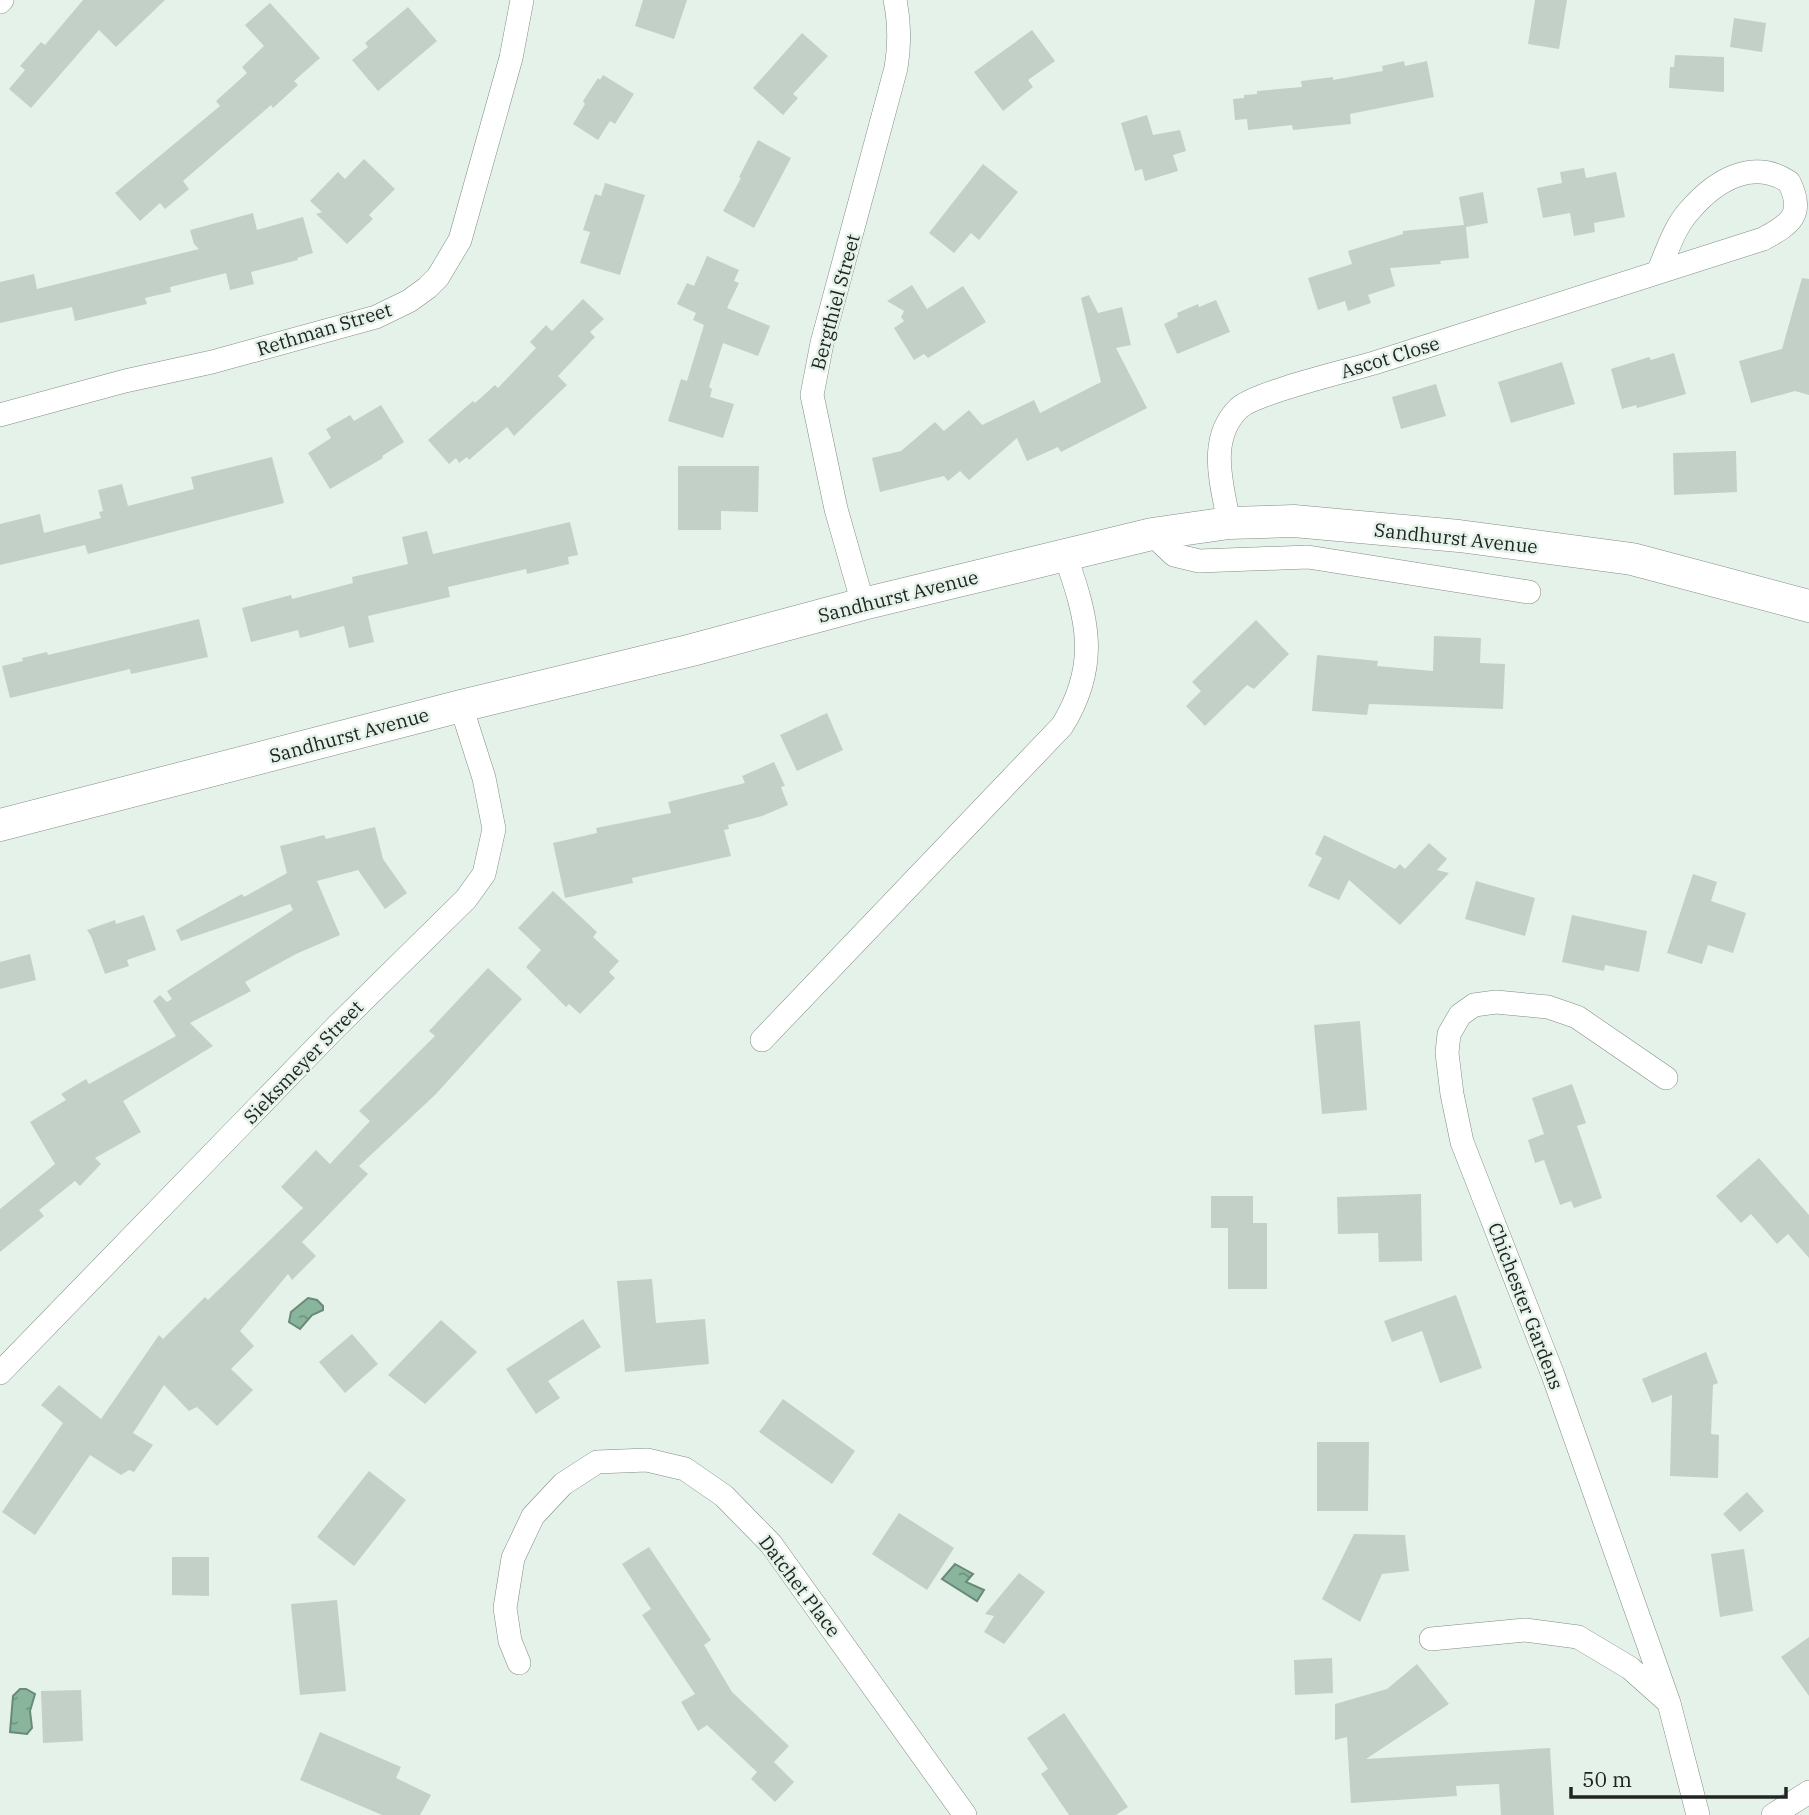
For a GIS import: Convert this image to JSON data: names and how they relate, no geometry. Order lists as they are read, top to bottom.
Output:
{
  "streets": {
    "street": [
      "Bergthiel Street",
      "Rethman Street",
      "Ascot Close",
      "Sandhurst Avenue",
      "Sieksmeyer Street",
      "Chichester Gardens",
      "Datchet Place"
    ]
  },
  "crossings": [
    ["Bergthiel Street", "Sandhurst Avenue"],
    ["Ascot Close", "Sandhurst Avenue"],
    ["Sandhurst Avenue", "Sieksmeyer Street"]
  ],
  "scale_bar": "50 m"
}
